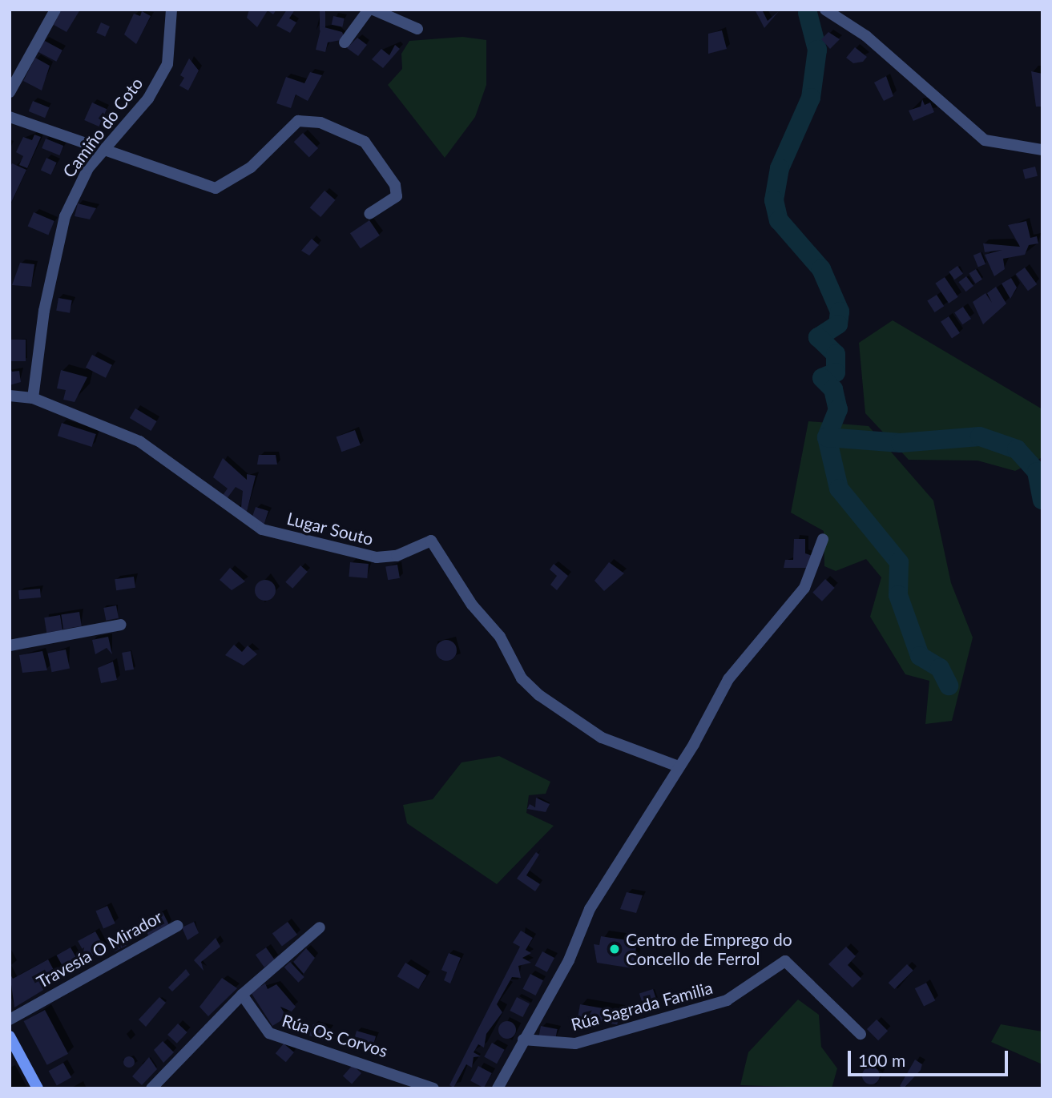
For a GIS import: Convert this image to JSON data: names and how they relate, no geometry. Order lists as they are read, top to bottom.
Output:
{
  "streets": {
    "street": [
      "Camiño do Coto",
      "Lugar Souto",
      "Travesía O Mirador",
      "Rúa Sagrada Familia",
      "Rúa Os Corvos"
    ]
  },
  "crossings": [
    ["Camiño do Coto", "Lugar Souto"]
  ],
  "places": ["Centro de Emprego do Concello de Ferrol"],
  "scale_bar": "100 m"
}
